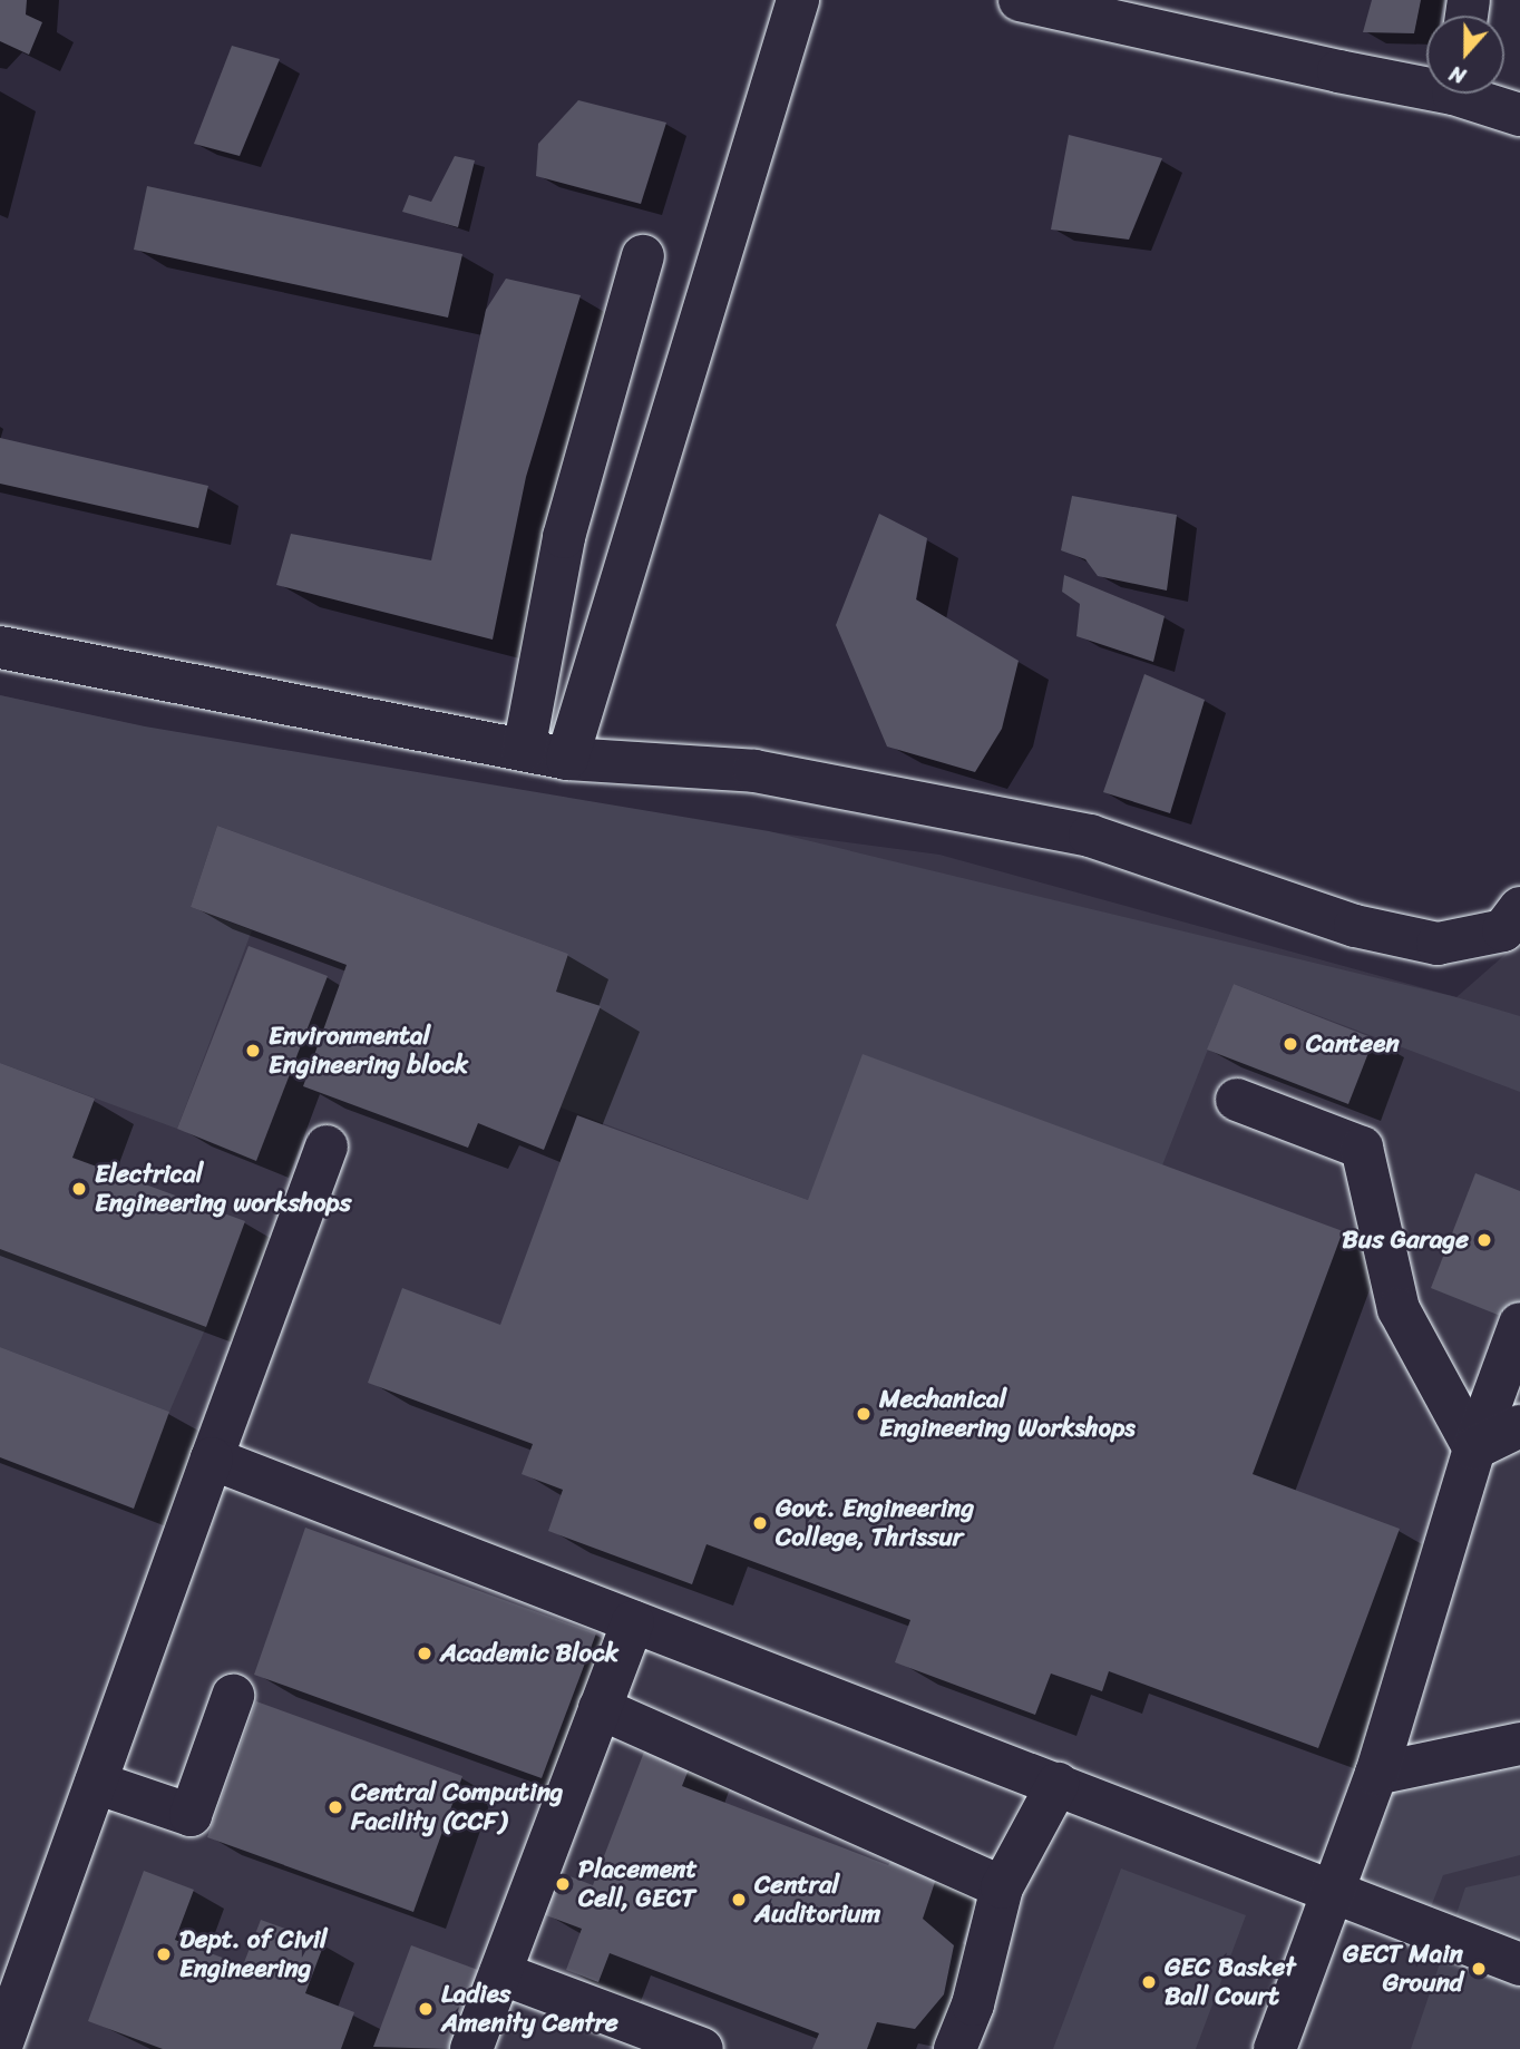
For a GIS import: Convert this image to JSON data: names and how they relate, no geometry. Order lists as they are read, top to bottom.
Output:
{
  "places": [
    "Canteen",
    "Environmental Engineering block",
    "Electrical Engineering workshops",
    "Bus Garage",
    "Mechanical Engineering Workshops",
    "Govt. Engineering College, Thrissur",
    "Academic Block",
    "Central Computing Facility (CCF)",
    "Placement Cell, GECT",
    "Central Auditorium",
    "Dept. of Civil Engineering",
    "GECT Main Ground",
    "GEC Basket Ball Court",
    "Ladies Amenity Centre"
  ],
  "north": "bottom"
}
